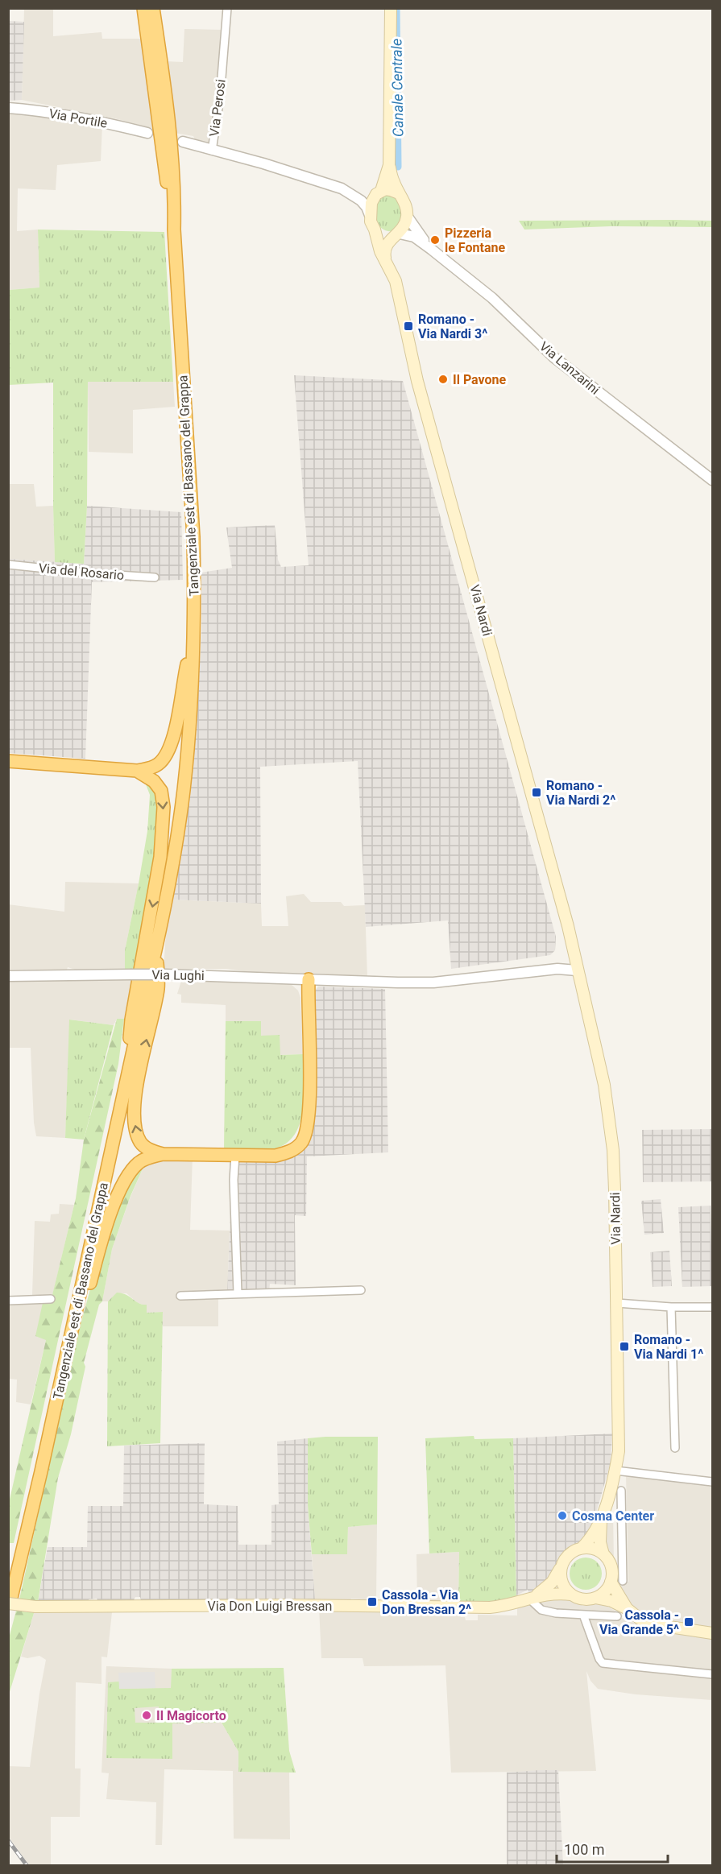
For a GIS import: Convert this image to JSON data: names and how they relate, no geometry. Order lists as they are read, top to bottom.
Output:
{
  "streets": {
    "highway": ["Tangenziale est di Bassano del Grappa"],
    "main road": ["Via Nardi", "Via Don Luigi Bressan"],
    "street": [
      "Via Perosi",
      "Via Portile",
      "Via Lanzarini",
      "Via del Rosario",
      "Via Lughi"
    ]
  },
  "crossings": [
    ["Via Lanzarini", "Via Nardi"],
    ["Tangenziale est di Bassano del Grappa", "Via Don Luigi Bressan"],
    ["Via Nardi", "Via Lughi"],
    ["Via Nardi", "Via Don Luigi Bressan"]
  ],
  "water": ["Canale Centrale"],
  "places": {
    "other": [
      "Pizzeria le Fontane",
      "Il Pavone",
      "Cosma Center",
      "Il Magicorto"
    ],
    "transit": [
      "Romano - Via Nardi 3^",
      "Romano - Via Nardi 2^",
      "Romano - Via Nardi 1^",
      "Cassola - Via Don Bressan 2^",
      "Cassola - Via Grande 5^"
    ]
  },
  "scale_bar": "100 m"
}
